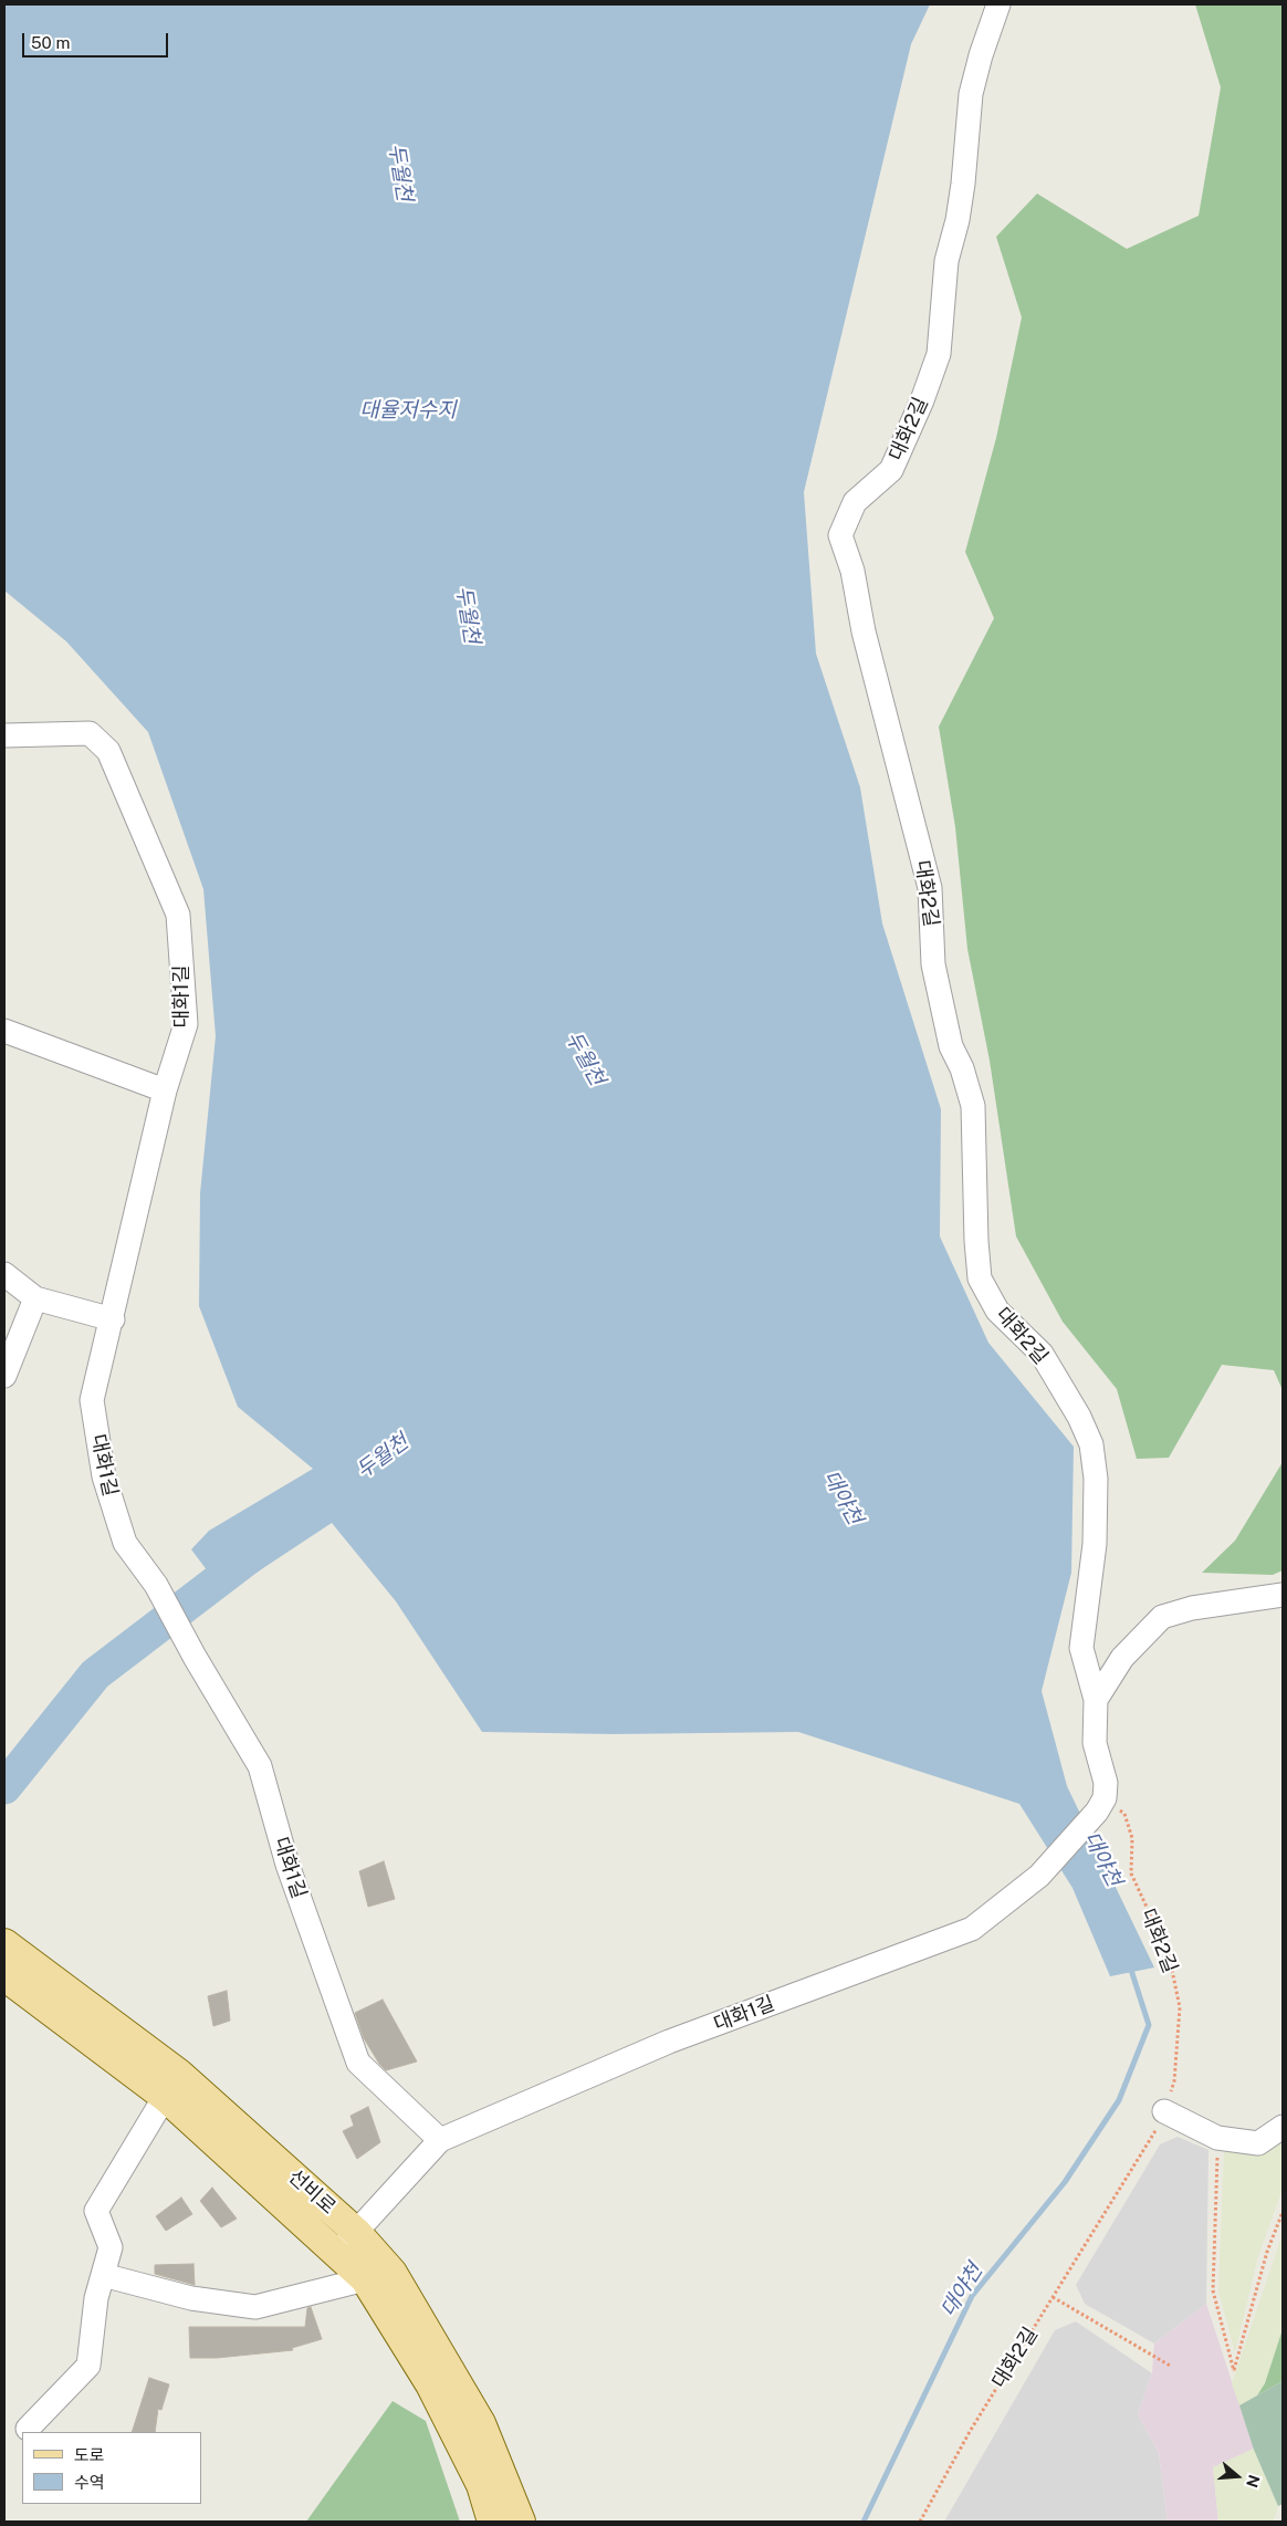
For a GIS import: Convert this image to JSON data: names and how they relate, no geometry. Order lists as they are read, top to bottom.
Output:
{
  "streets": {
    "main road": ["선비로"],
    "street": ["대화2길", "대화1길"]
  },
  "crossings": [
    ["대화2길", "대화1길"],
    ["대화1길", "선비로"]
  ],
  "water": ["두월천", "대율저수지", "대야천"],
  "legend": ["도로", "수역"],
  "scale_bar": "50 m",
  "north": "right"
}
